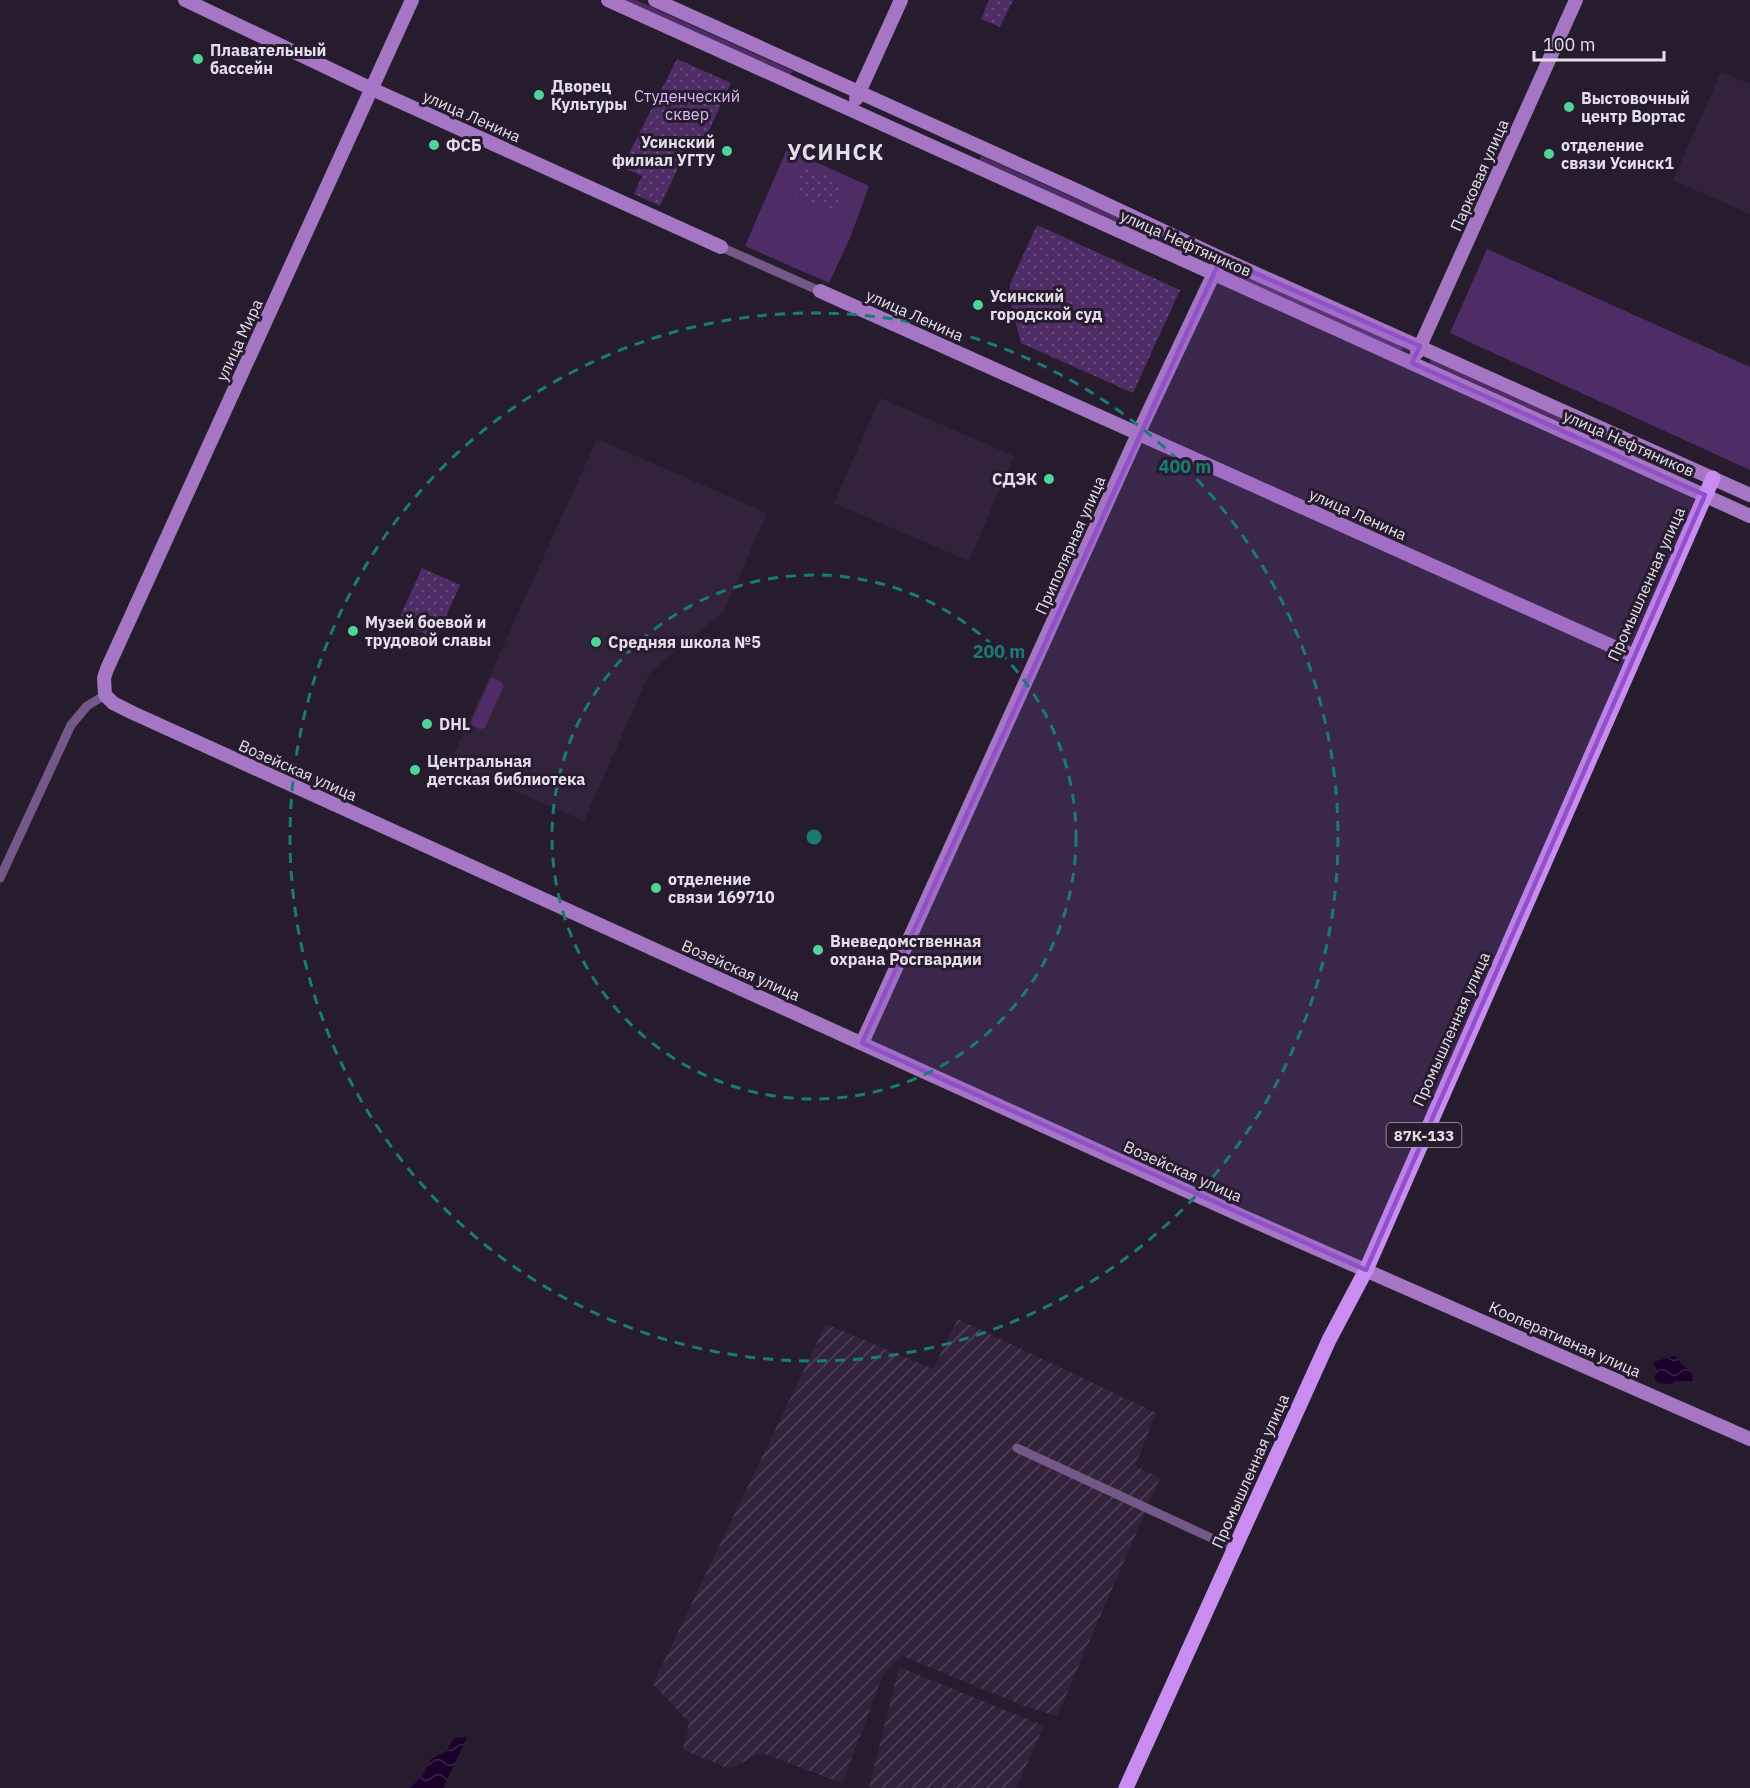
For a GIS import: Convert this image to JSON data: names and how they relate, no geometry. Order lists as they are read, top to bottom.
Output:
{
  "streets": {
    "main road": [
      "улица Ленина",
      "Парковая улица",
      "улица Нефтяников",
      "улица Мира",
      "Приполярная улица",
      "Промышленная улица",
      "Возейская улица",
      "87К-133",
      "Кооперативная улица"
    ]
  },
  "crossings": [
    ["улица Ленина", "улица Мира"],
    ["улица Ленина", "Приполярная улица"],
    ["улица Ленина", "Промышленная улица"],
    ["Парковая улица", "улица Нефтяников"],
    ["улица Нефтяников", "Приполярная улица"],
    ["улица Нефтяников", "Промышленная улица"],
    ["улица Мира", "Возейская улица"],
    ["Приполярная улица", "Возейская улица"],
    ["Промышленная улица", "Возейская улица"],
    ["Промышленная улица", "Кооперативная улица"],
    ["Возейская улица", "Кооперативная улица"]
  ],
  "districts": ["УСИНСК"],
  "parks": ["Студенческий сквер"],
  "places": [
    "Плавательный бассейн",
    "Дворец Культуры",
    "Выстовочный центр Вортас",
    "ФСБ",
    "Усинский филиал УГТУ",
    "отделение связи Усинск1",
    "Усинский городской суд",
    "СДЭК",
    "Музей боевой и трудовой славы",
    "Средняя школа №5",
    "DHL",
    "Центральная детская библиотека",
    "отделение связи 169710",
    "Вневедомственная охрана Росгвардии"
  ],
  "scale_bar": "100 m",
  "rings": ["400 m", "200 m"]
}
